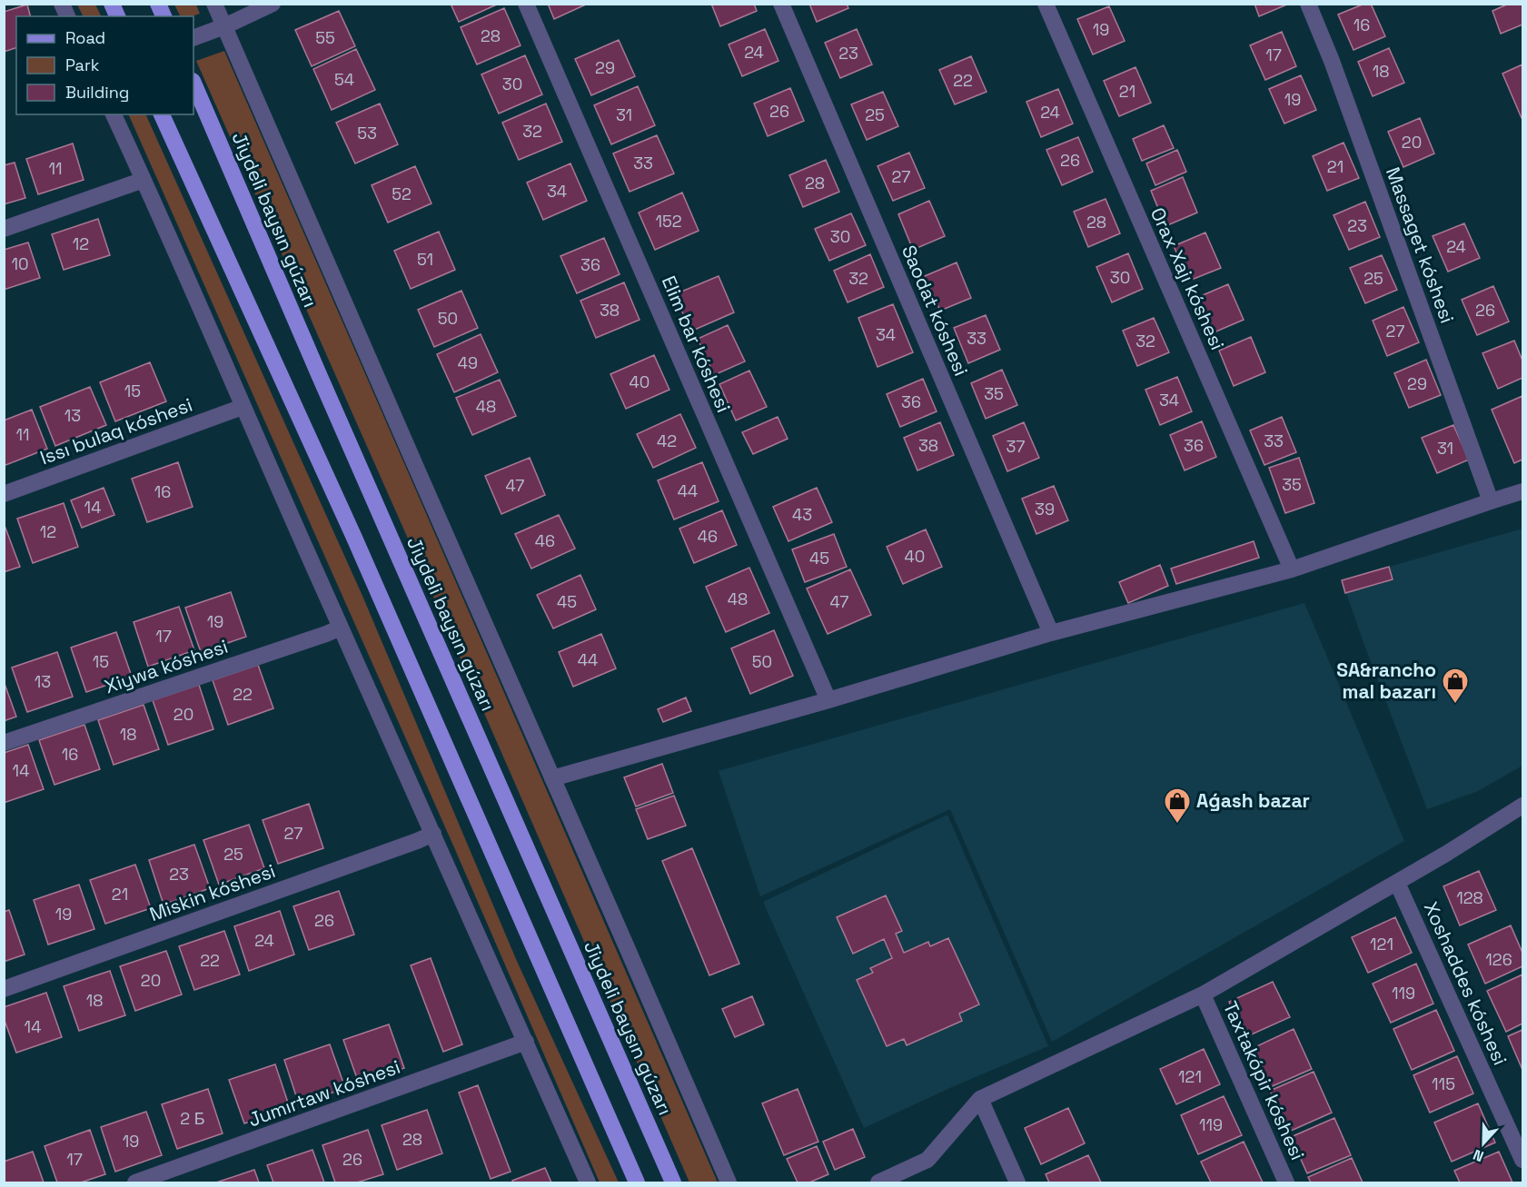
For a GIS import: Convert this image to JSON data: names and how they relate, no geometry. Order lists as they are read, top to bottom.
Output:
{
  "streets": {
    "main road": ["Jiydeli baysın gúzarı"],
    "street": [
      "Massaget kóshesi",
      "Orax Xajı kóshesi",
      "Saodat kóshesi",
      "Elim bar kóshesi",
      "Issı bulaq kóshesi",
      "Xiywa kóshesi",
      "Miskin kóshesi",
      "Xoshaddes kóshesi",
      "Taxtakópir kóshesi",
      "Jumırtaw kóshesi"
    ]
  },
  "places": {
    "shop": ["SA&rancho mal bazarı", "Aǵash bazar"]
  },
  "house_numbers": [
    "16",
    "19",
    "28",
    "55",
    "24",
    "23",
    "17",
    "29",
    "18",
    "54",
    "22",
    "30",
    "21",
    "19",
    "26",
    "24",
    "31",
    "25",
    "32",
    "53",
    "20",
    "26",
    "33",
    "21",
    "11",
    "27",
    "28",
    "34",
    "52",
    "152",
    "28",
    "23",
    "30",
    "12",
    "24",
    "51",
    "10",
    "36",
    "30",
    "32",
    "25",
    "38",
    "26",
    "50",
    "27",
    "34",
    "33",
    "32",
    "49",
    "40",
    "29",
    "15",
    "35",
    "34",
    "36",
    "48",
    "13",
    "11",
    "42",
    "33",
    "38",
    "36",
    "37",
    "31",
    "35",
    "47",
    "44",
    "16",
    "14",
    "39",
    "43",
    "12",
    "46",
    "46",
    "40",
    "45",
    "48",
    "45",
    "47",
    "19",
    "17",
    "44",
    "15",
    "50",
    "13",
    "22",
    "20",
    "18",
    "16",
    "14",
    "27",
    "25",
    "23",
    "21",
    "128",
    "19",
    "26",
    "24",
    "121",
    "126",
    "22",
    "20",
    "119",
    "18",
    "14",
    "121",
    "115",
    "2 Б",
    "119",
    "28",
    "19",
    "17",
    "26"
  ],
  "legend": ["Road", "Park", "Building"],
  "north": "bottom"
}
